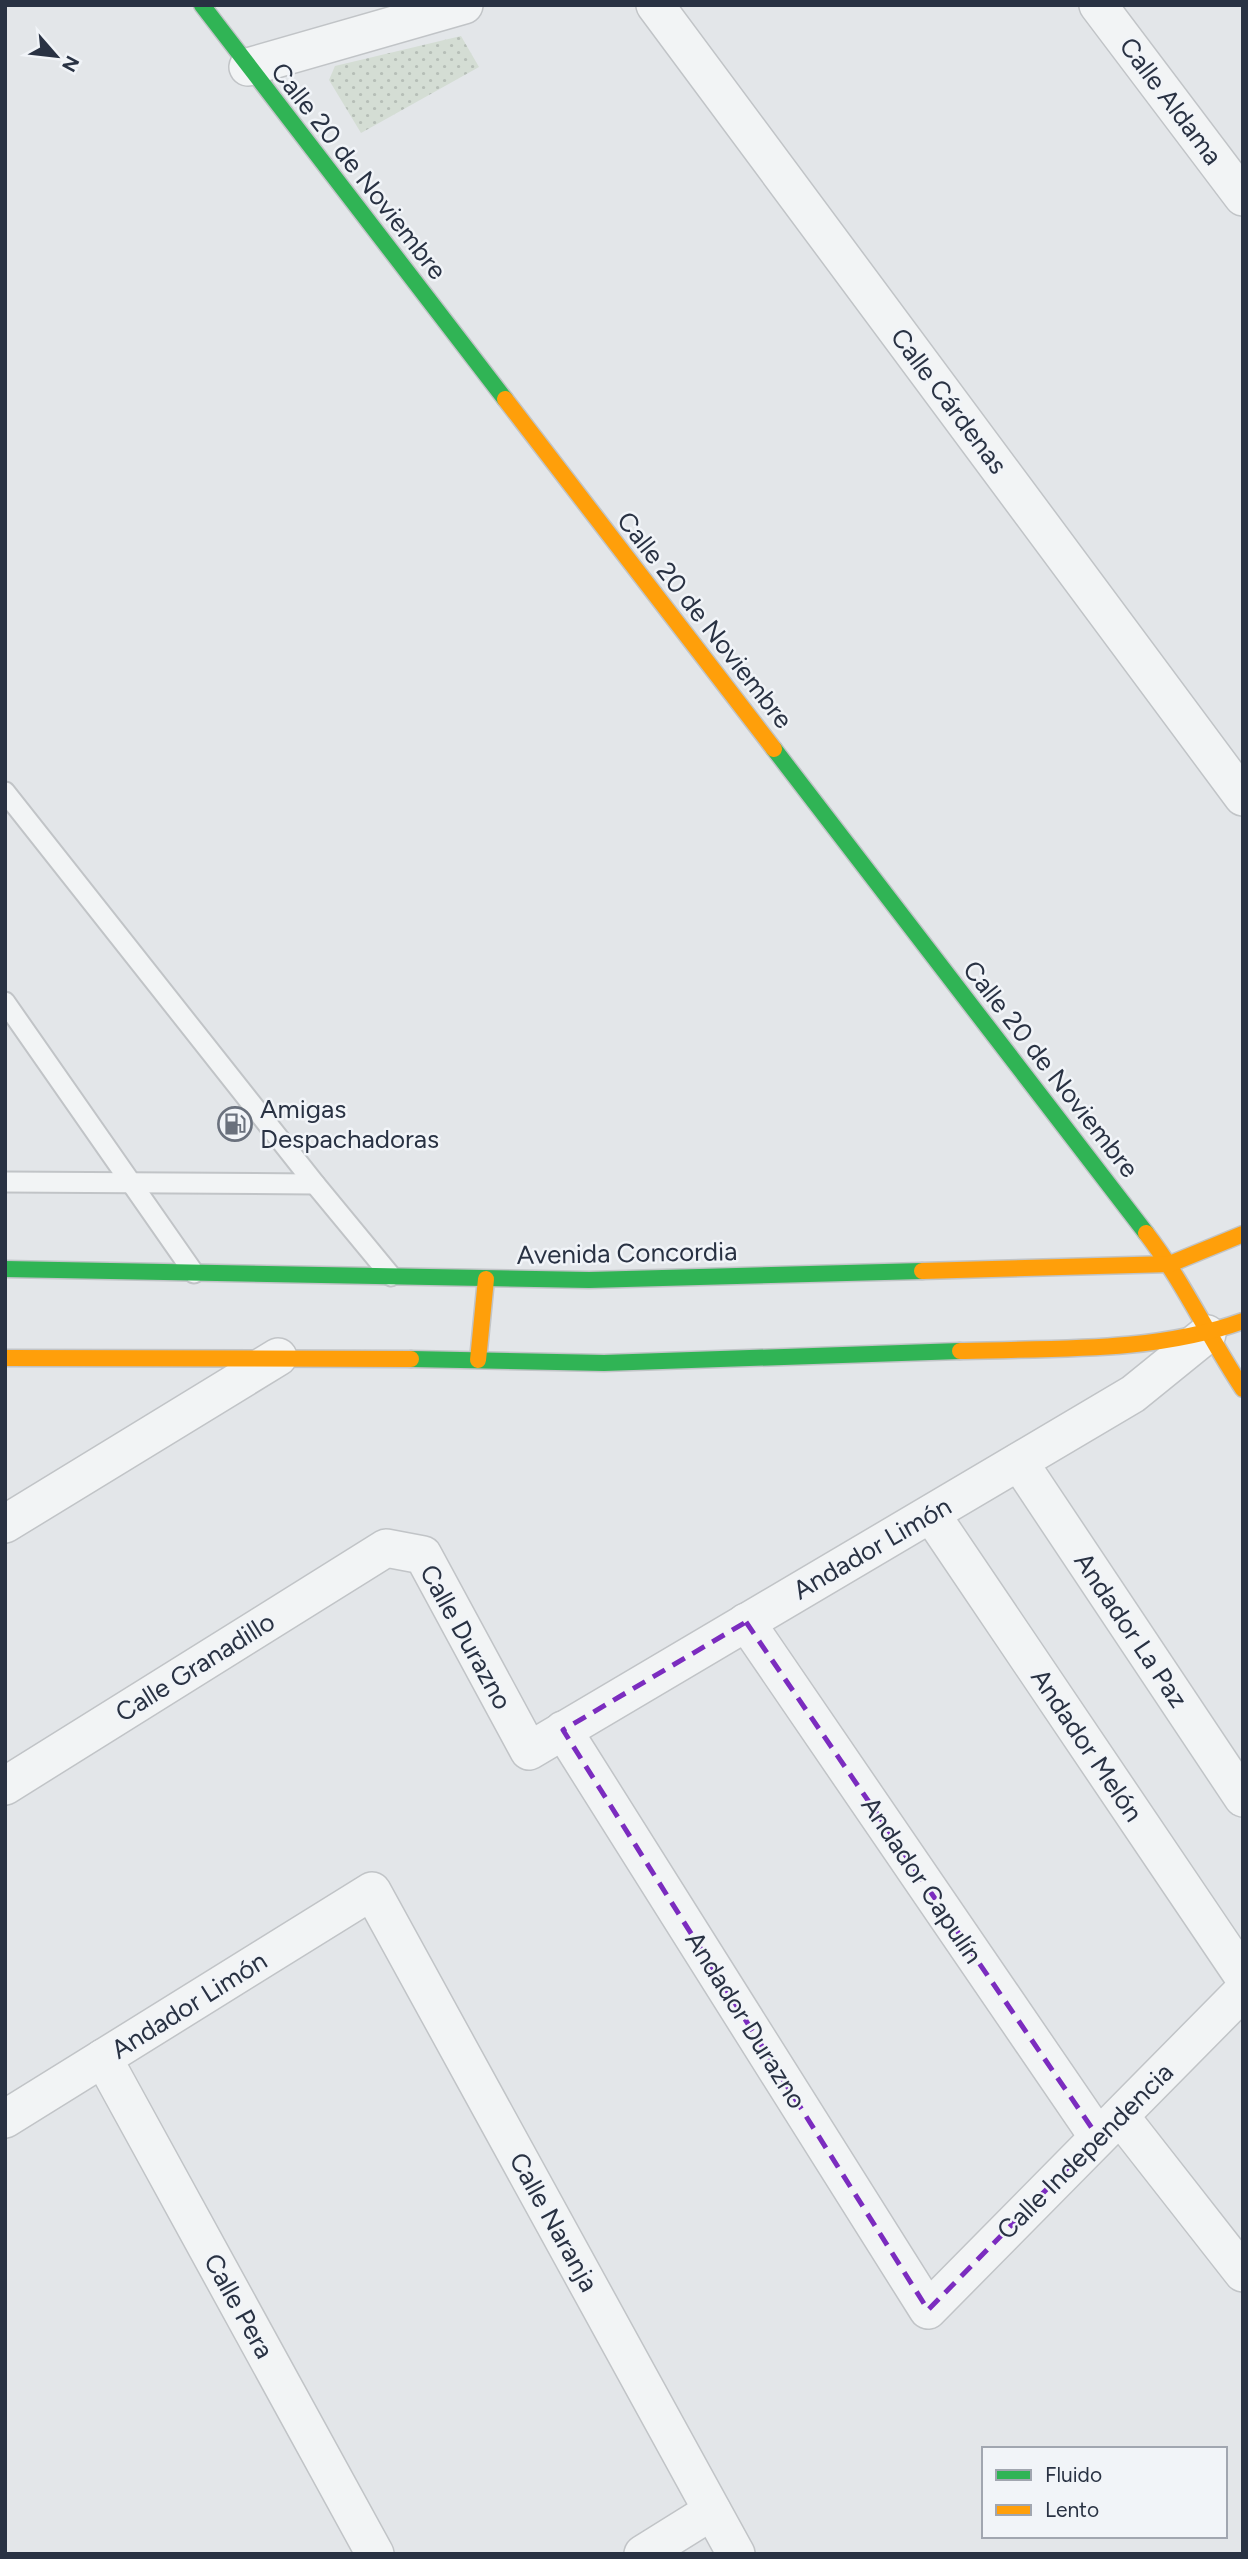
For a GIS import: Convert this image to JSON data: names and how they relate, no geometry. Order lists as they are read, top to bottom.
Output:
{
  "streets": {
    "main road": ["Calle 20 de Noviembre", "Avenida Concordia"],
    "street": [
      "Calle Aldama",
      "Calle Cárdenas",
      "Andador Limón",
      "Andador La Paz",
      "Calle Durazno",
      "Calle Granadillo",
      "Andador Melón",
      "Andador Capulín",
      "Andador Durazno",
      "Calle Independencia",
      "Calle Naranja",
      "Calle Pera"
    ]
  },
  "crossings": [
    ["Calle 20 de Noviembre", "Avenida Concordia"],
    ["Calle 20 de Noviembre", "Andador Limón"],
    ["Andador Limón", "Andador La Paz"],
    ["Andador Limón", "Calle Durazno"],
    ["Andador Limón", "Andador Melón"],
    ["Andador Limón", "Andador Capulín"],
    ["Andador Limón", "Andador Durazno"],
    ["Andador Limón", "Calle Naranja"],
    ["Andador Limón", "Calle Pera"],
    ["Calle Durazno", "Calle Granadillo"],
    ["Andador Capulín", "Calle Independencia"],
    ["Andador Durazno", "Calle Independencia"]
  ],
  "places": {
    "fuel station": ["Amigas Despachadoras"]
  },
  "legend": ["Fluido", "Lento"],
  "north": "bottom right"
}
